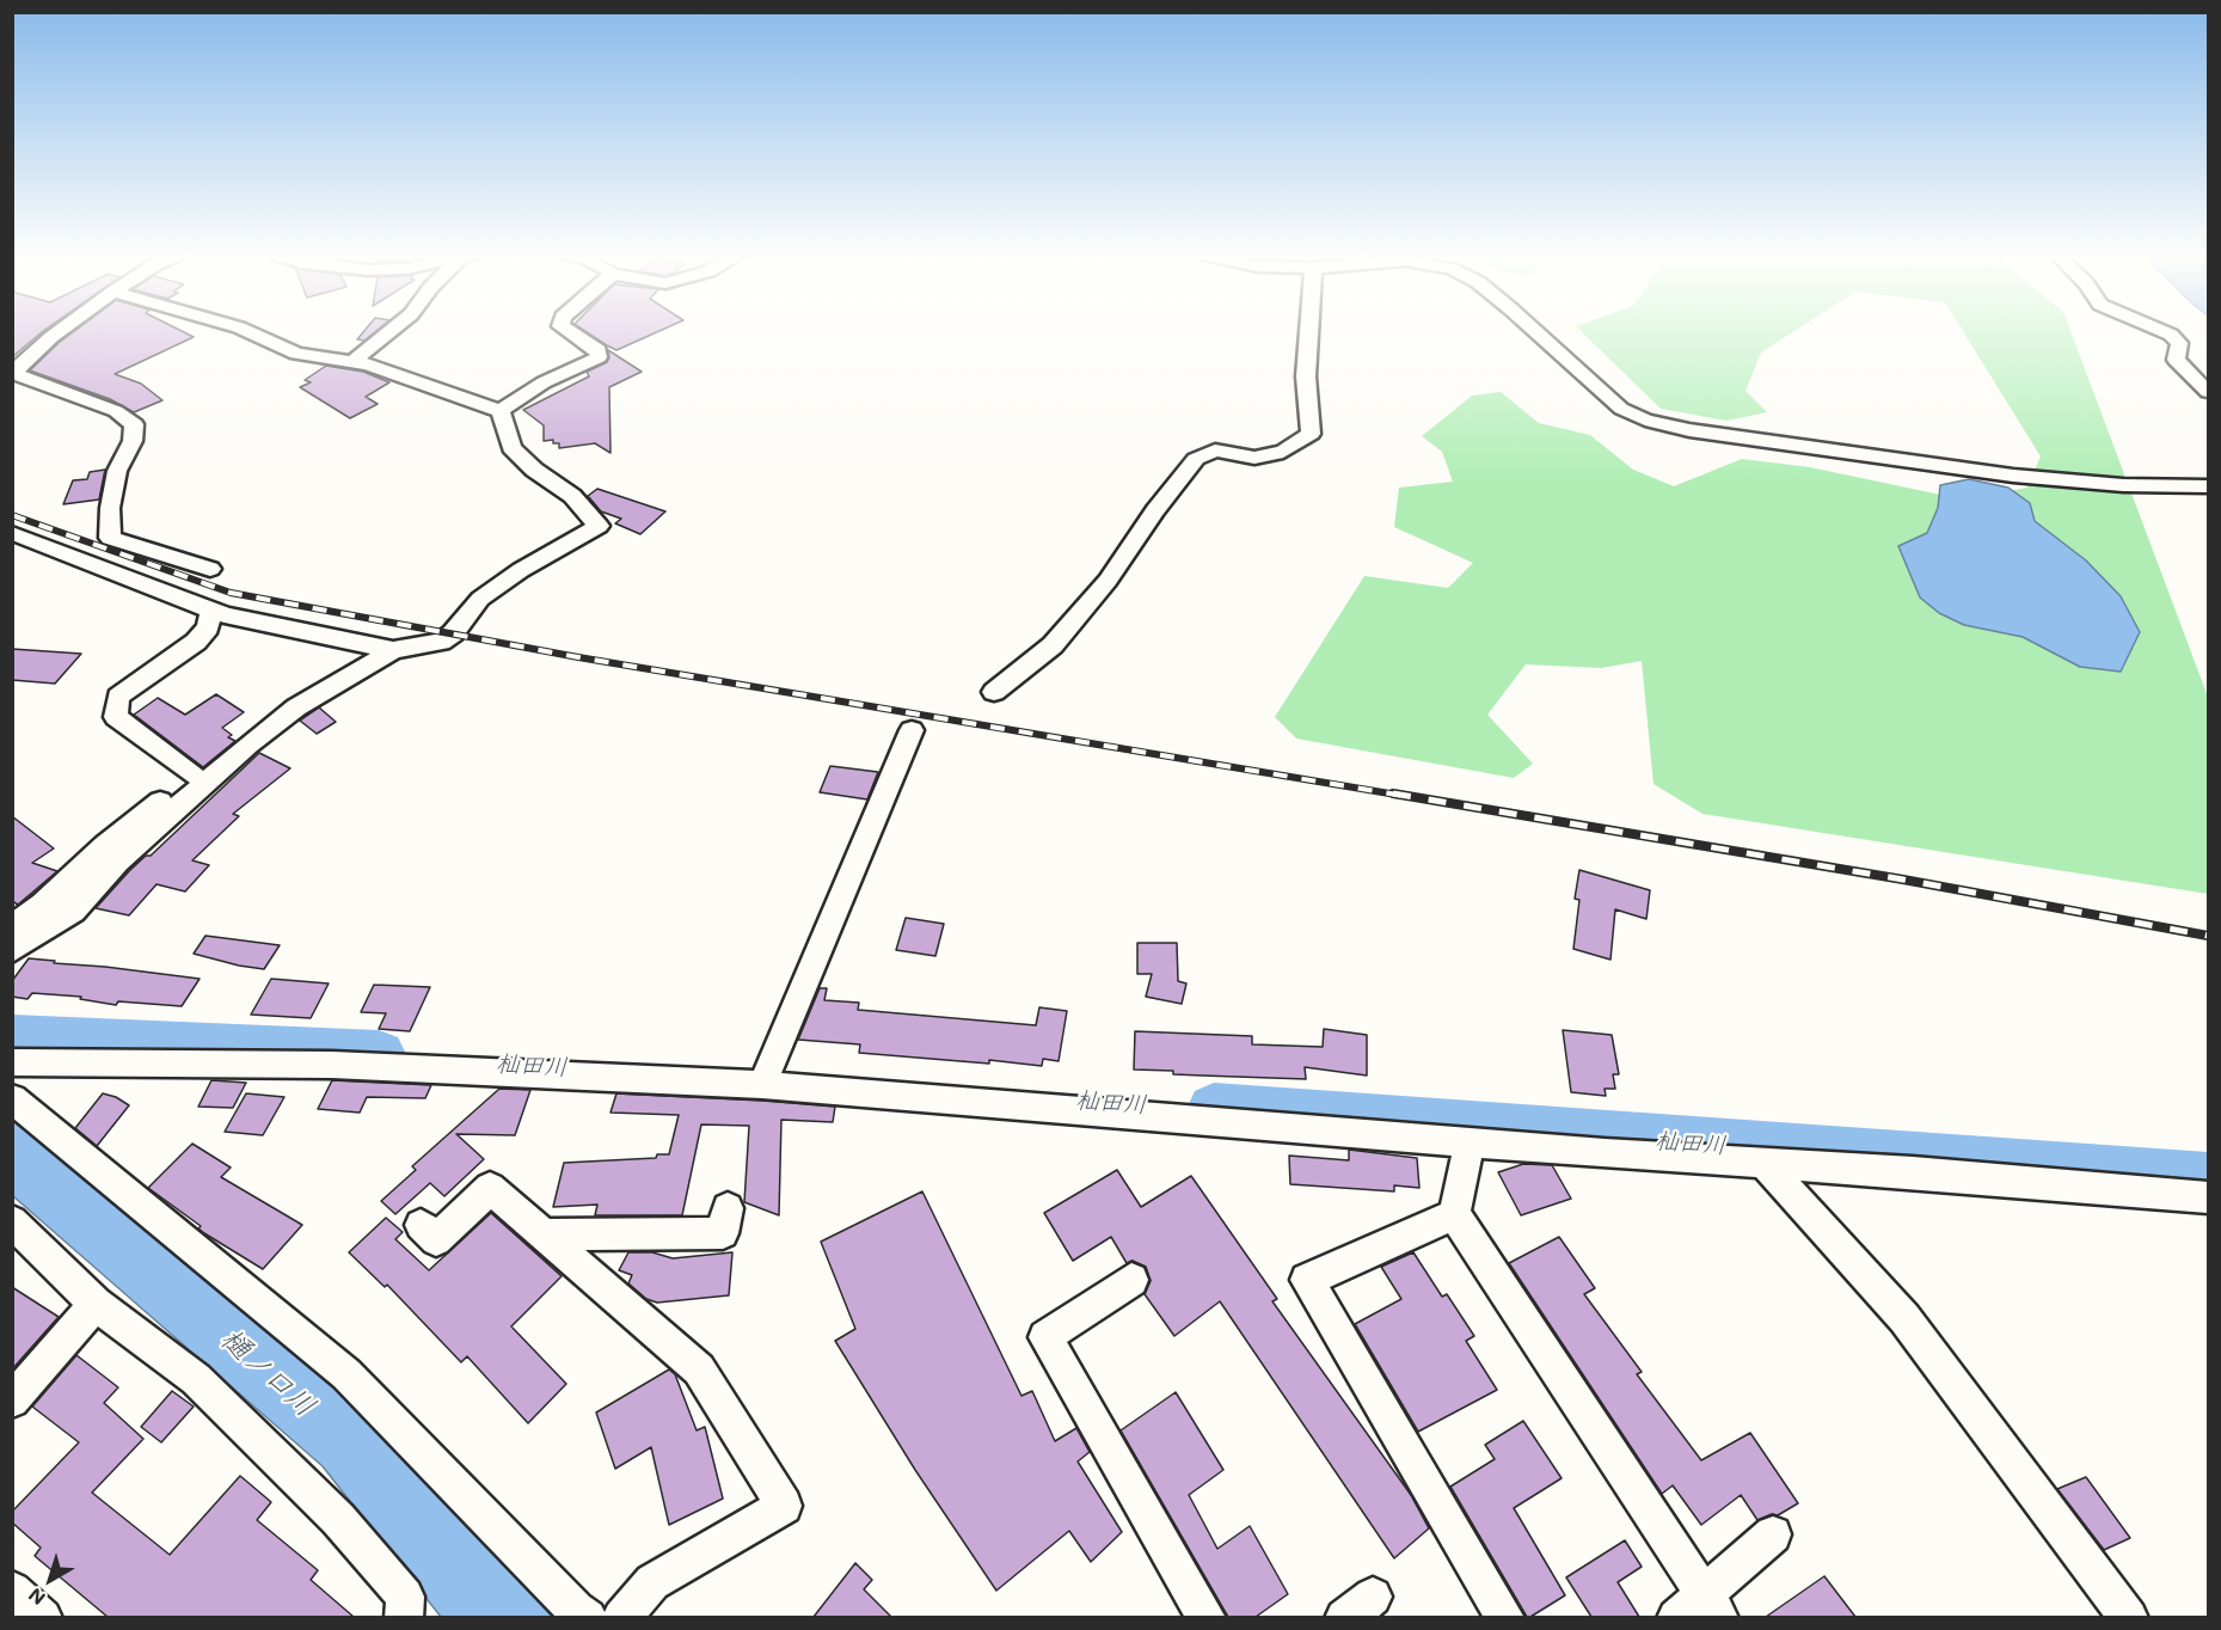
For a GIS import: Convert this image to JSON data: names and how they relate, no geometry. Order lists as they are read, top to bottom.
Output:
{
  "water": ["杣田川", "樋ノ口川"],
  "north": "bottom left"
}
